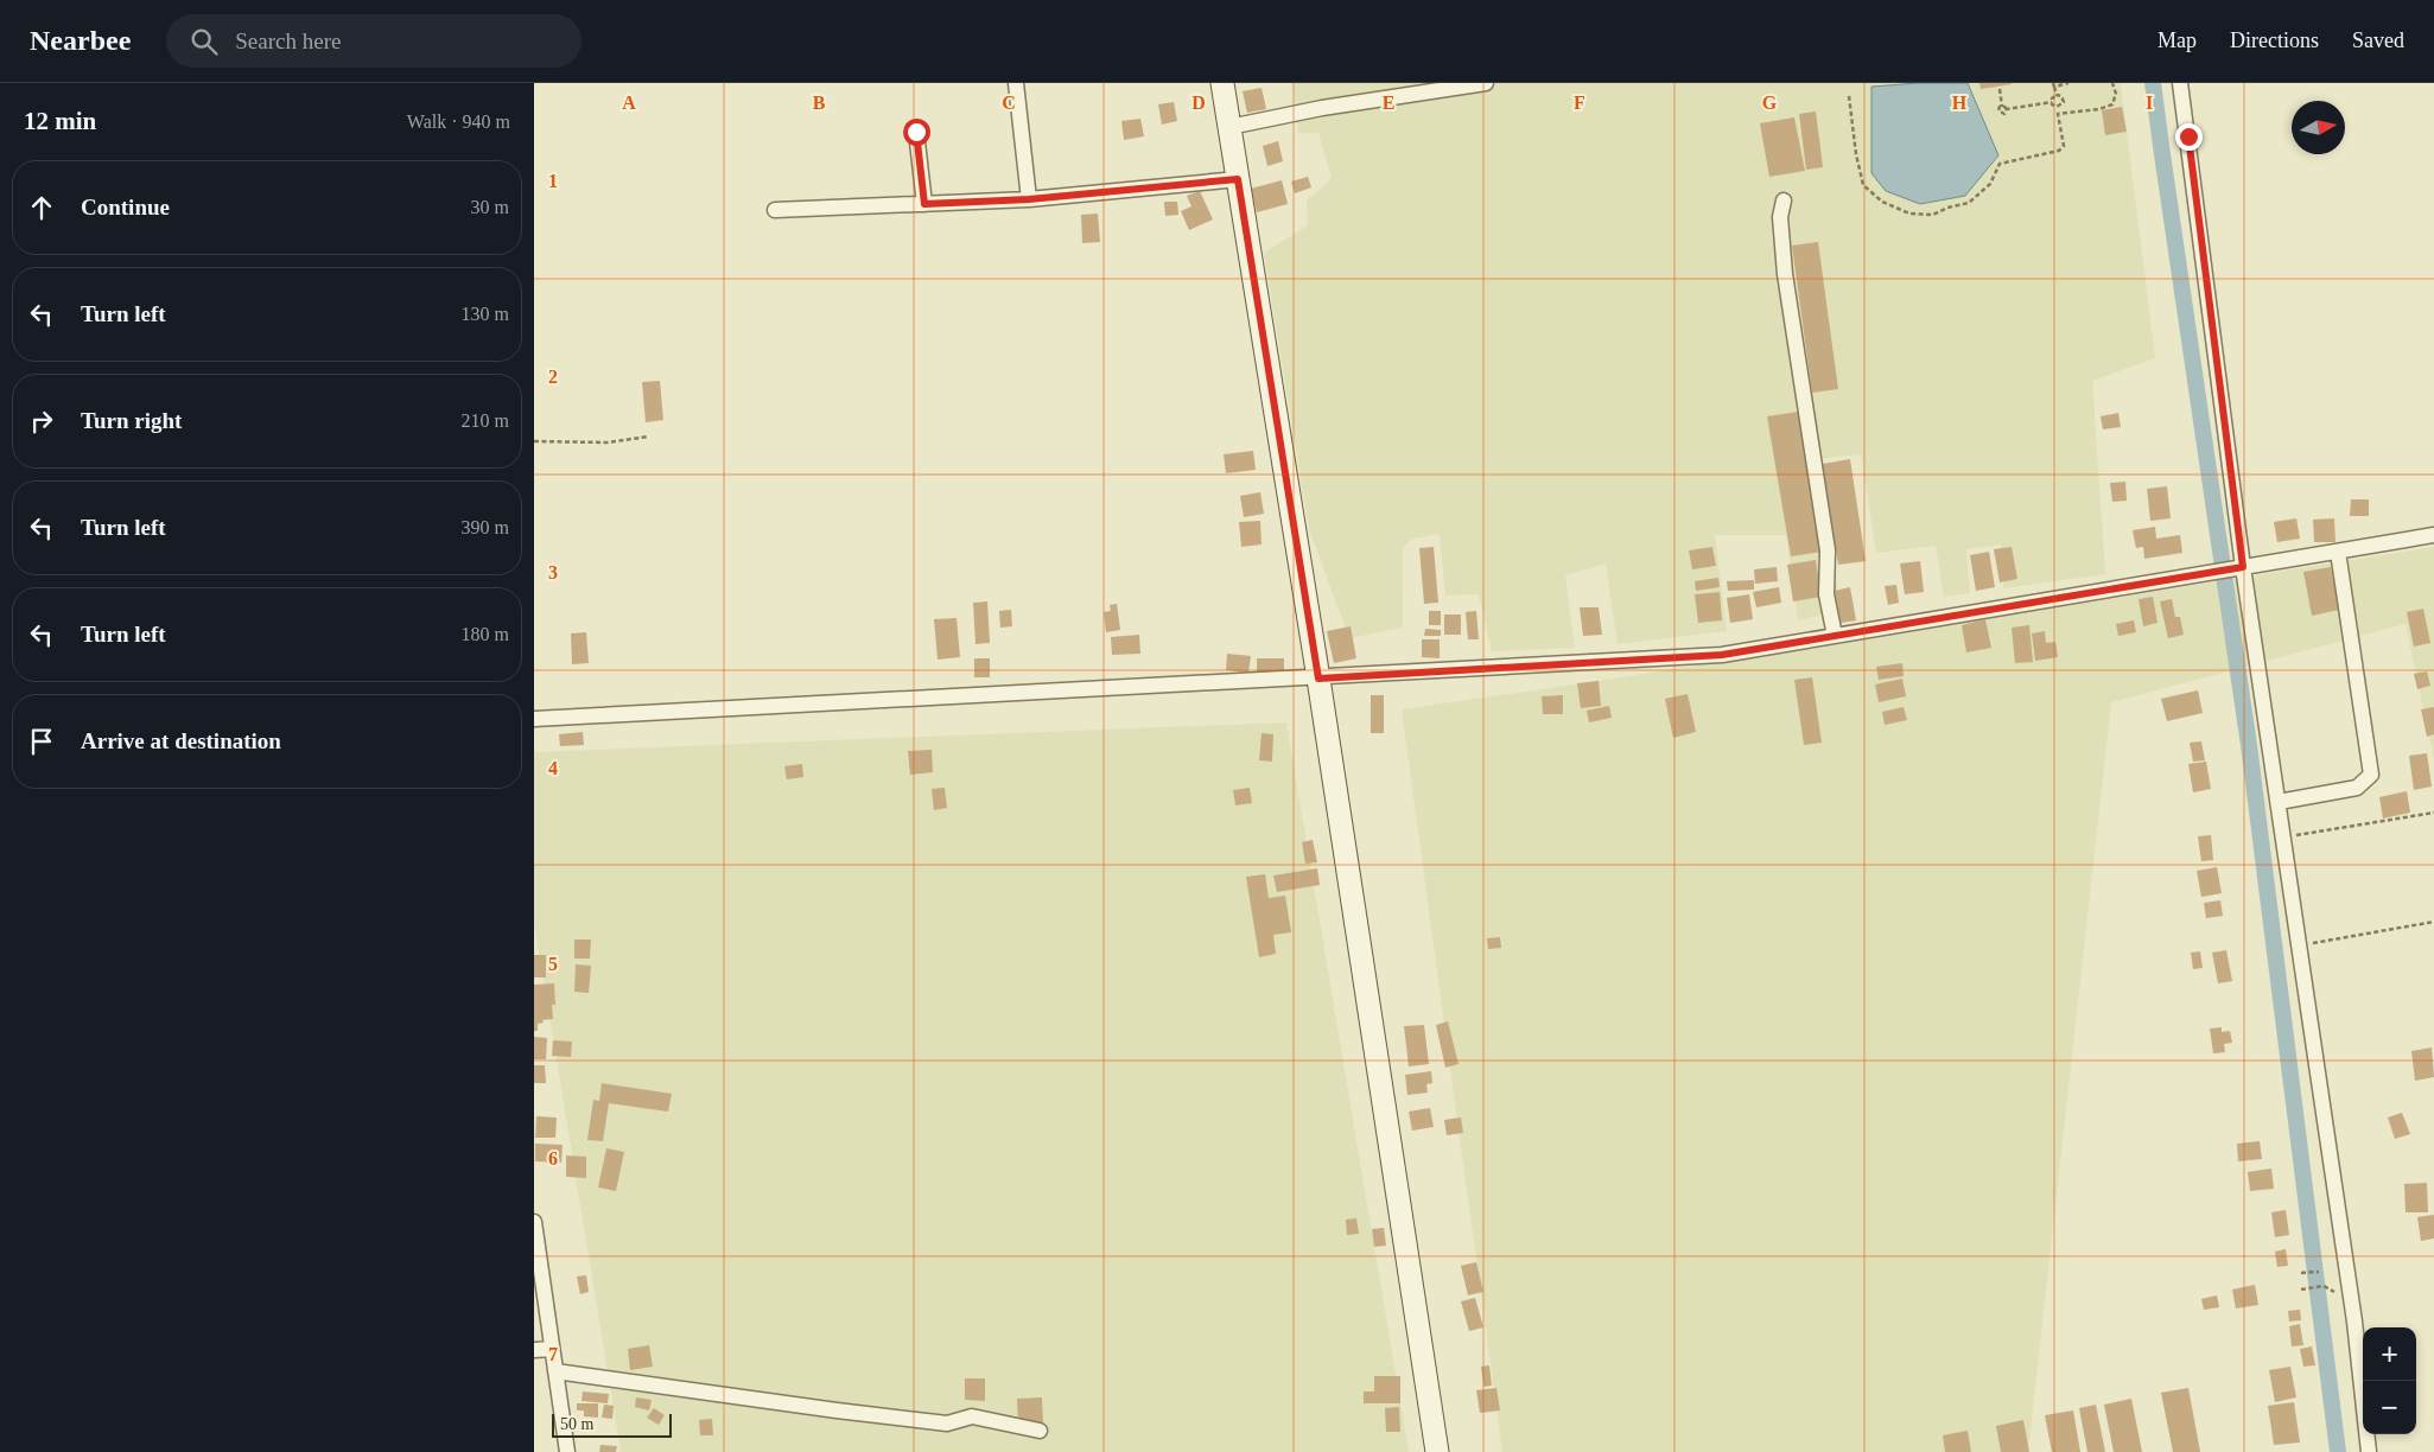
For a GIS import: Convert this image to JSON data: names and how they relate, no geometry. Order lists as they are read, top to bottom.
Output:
{
  "scale_bar": "50 m",
  "north": "right",
  "page": {
    "header": "Nearbee",
    "search": "Search here",
    "nav": ["Map", "Directions", "Saved"],
    "heading": ["12 min", "Walk · 940 m"],
    "list": [
      ["Continue", "30 m"],
      ["Turn left", "130 m"],
      ["Turn right", "210 m"],
      ["Turn left", "390 m"],
      ["Turn left", "180 m"],
      "Arrive at destination"
    ],
    "map_buttons": ["+", "−"],
    "scale": "50 m"
  },
  "grid": {
    "columns": [
      "A",
      "B",
      "C",
      "D",
      "E",
      "F",
      "G",
      "H",
      "I"
    ],
    "rows": [
      "1",
      "2",
      "3",
      "4",
      "5",
      "6",
      "7"
    ]
  }
}
